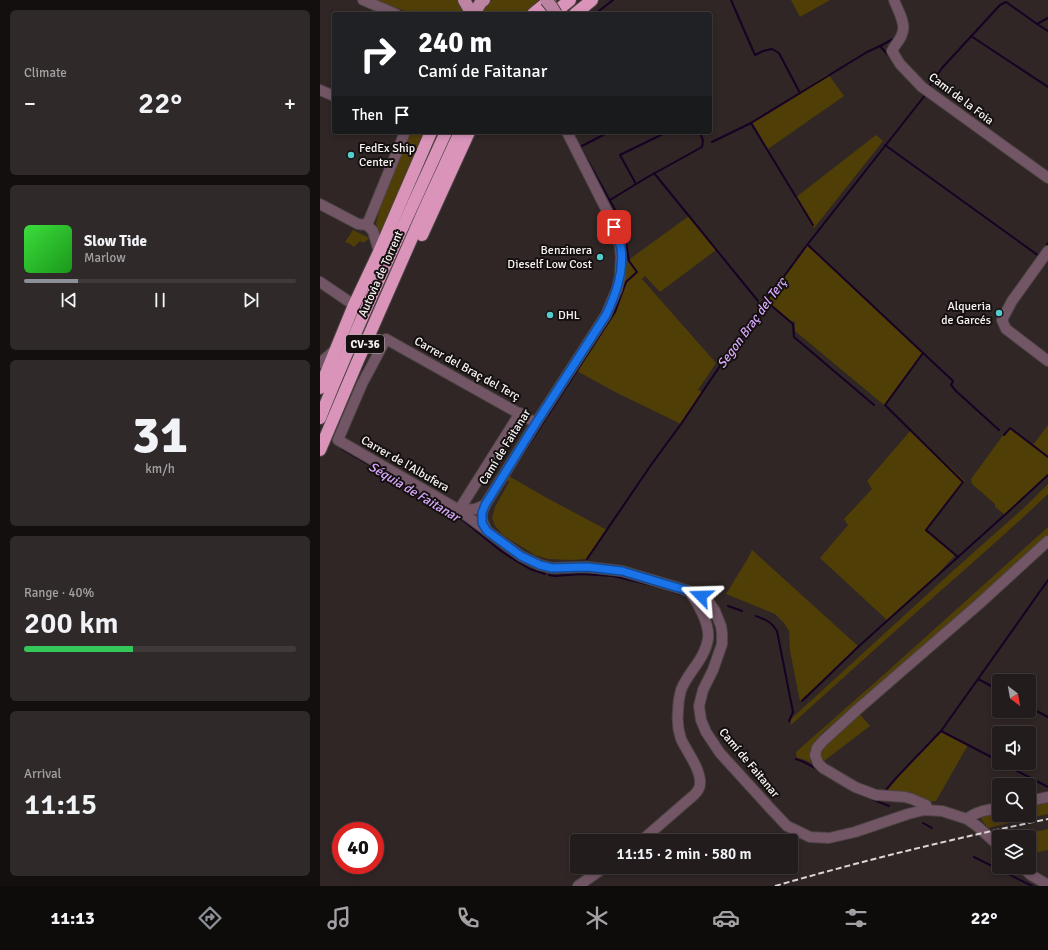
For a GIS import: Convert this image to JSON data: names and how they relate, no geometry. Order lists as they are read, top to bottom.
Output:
{
  "streets": {
    "highway": ["Autovia de Torrent", "CV-36"],
    "street": [
      "Camí de la Foia",
      "Carrer del Braç del Terç",
      "Camí de Faitanar",
      "Carrer de l'Albufera"
    ]
  },
  "crossings": [
    ["Carrer del Braç del Terç", "Camí de Faitanar"],
    ["Carrer del Braç del Terç", "Carrer de l'Albufera"],
    ["Camí de Faitanar", "Carrer de l'Albufera"]
  ],
  "water": ["Segon Braç del Terç", "Séquia de Faitanar"],
  "places": [
    "FedEx Ship Center",
    "Benzinera Dieself Low Cost",
    "Alqueria de Garcés",
    "DHL"
  ],
  "north": "bottom right",
  "page": {
    "tile": [
      "Climate",
      ["31", "km/h"],
      ["Range · 40%", "200 km"],
      ["Arrival", "11:15"]
    ],
    "turn": ["240 m", "Camí de Faitanar"],
    "heat": ["−", "22°", "+"],
    "then": "Then",
    "song": ["Slow Tide", "Marlow"],
    "limit": "40",
    "trip": "11:15 · 2 min · 580 m",
    "tabs": ["11:13", "22°"]
  }
}
